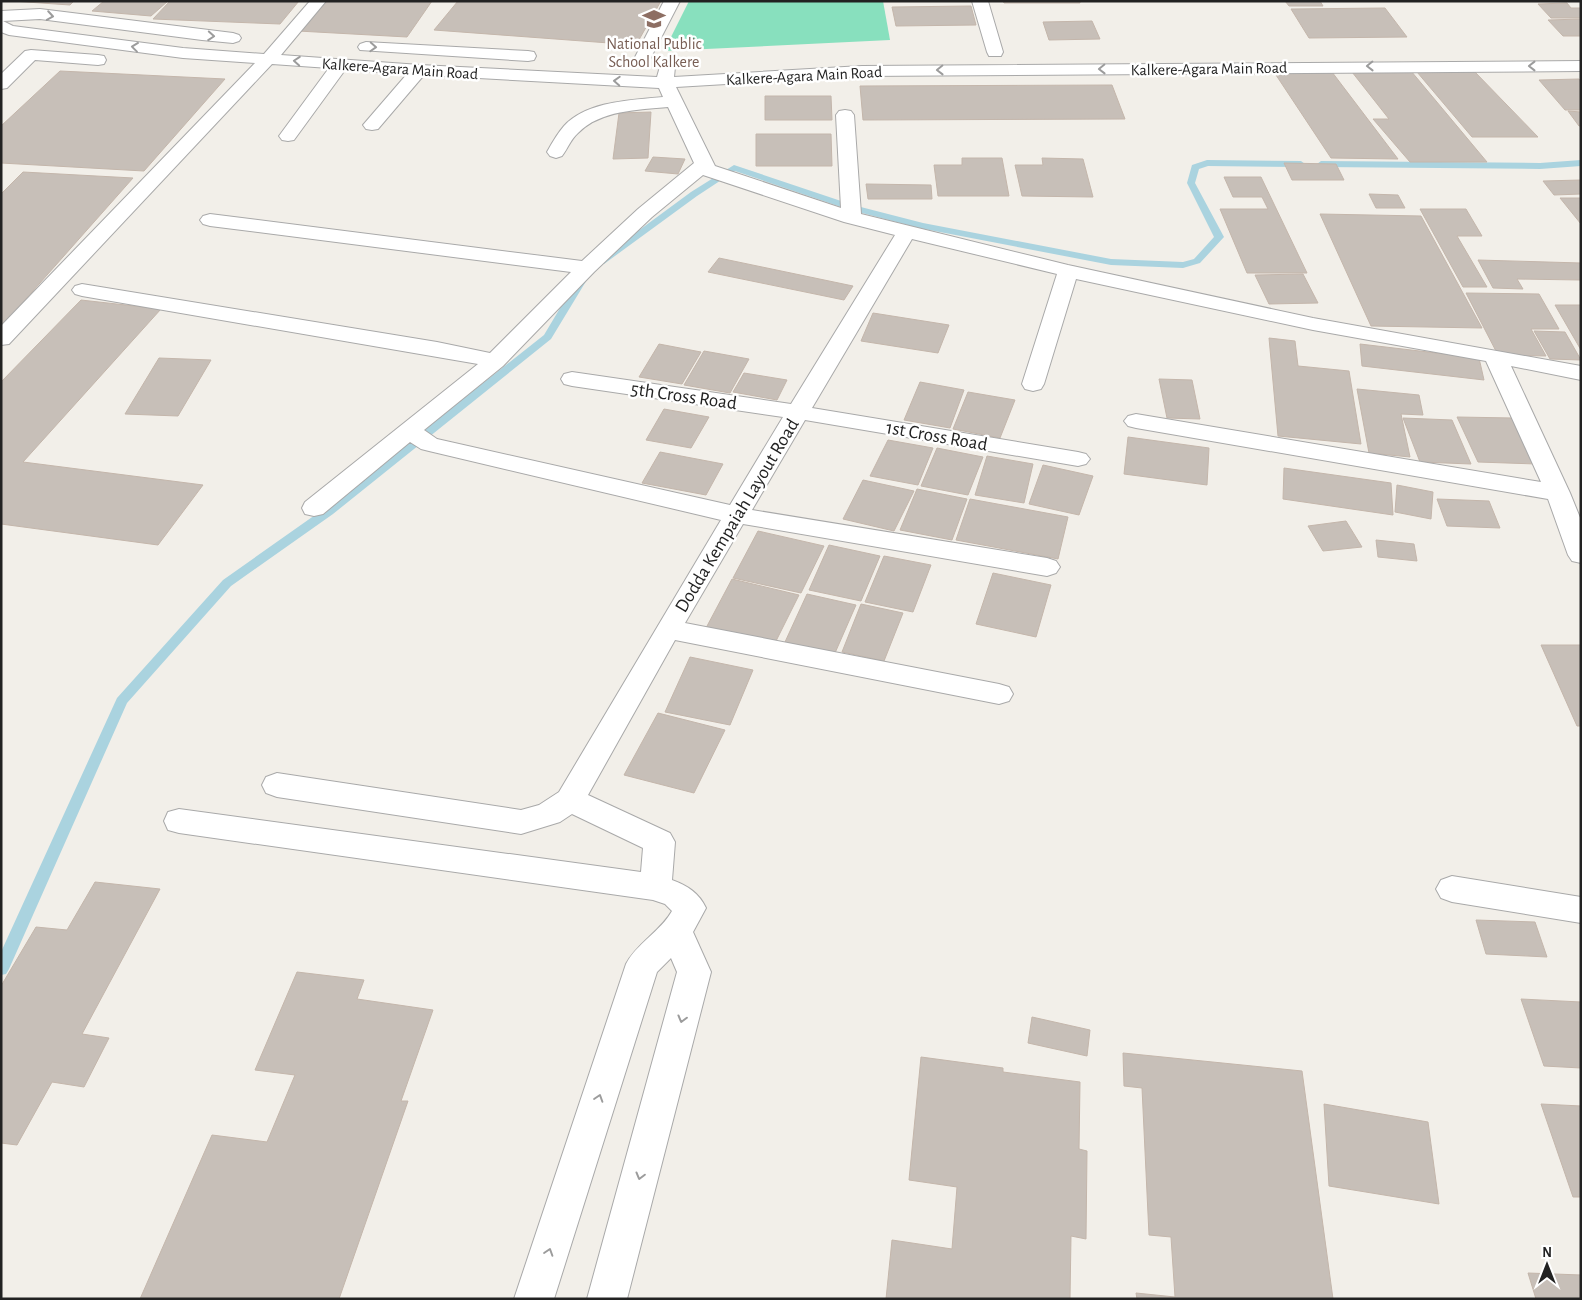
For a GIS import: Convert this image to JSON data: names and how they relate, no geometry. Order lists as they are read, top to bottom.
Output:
{
  "streets": {
    "street": [
      "Kalkere-Agara Main Road",
      "5th Cross Road",
      "1st Cross Road",
      "Dodda Kempaiah Layout Road"
    ]
  },
  "crossings": [
    ["5th Cross Road", "1st Cross Road"],
    ["5th Cross Road", "Dodda Kempaiah Layout Road"],
    ["1st Cross Road", "Dodda Kempaiah Layout Road"]
  ],
  "places": {
    "school or university": ["National Public School Kalkere"]
  },
  "north": "top"
}
